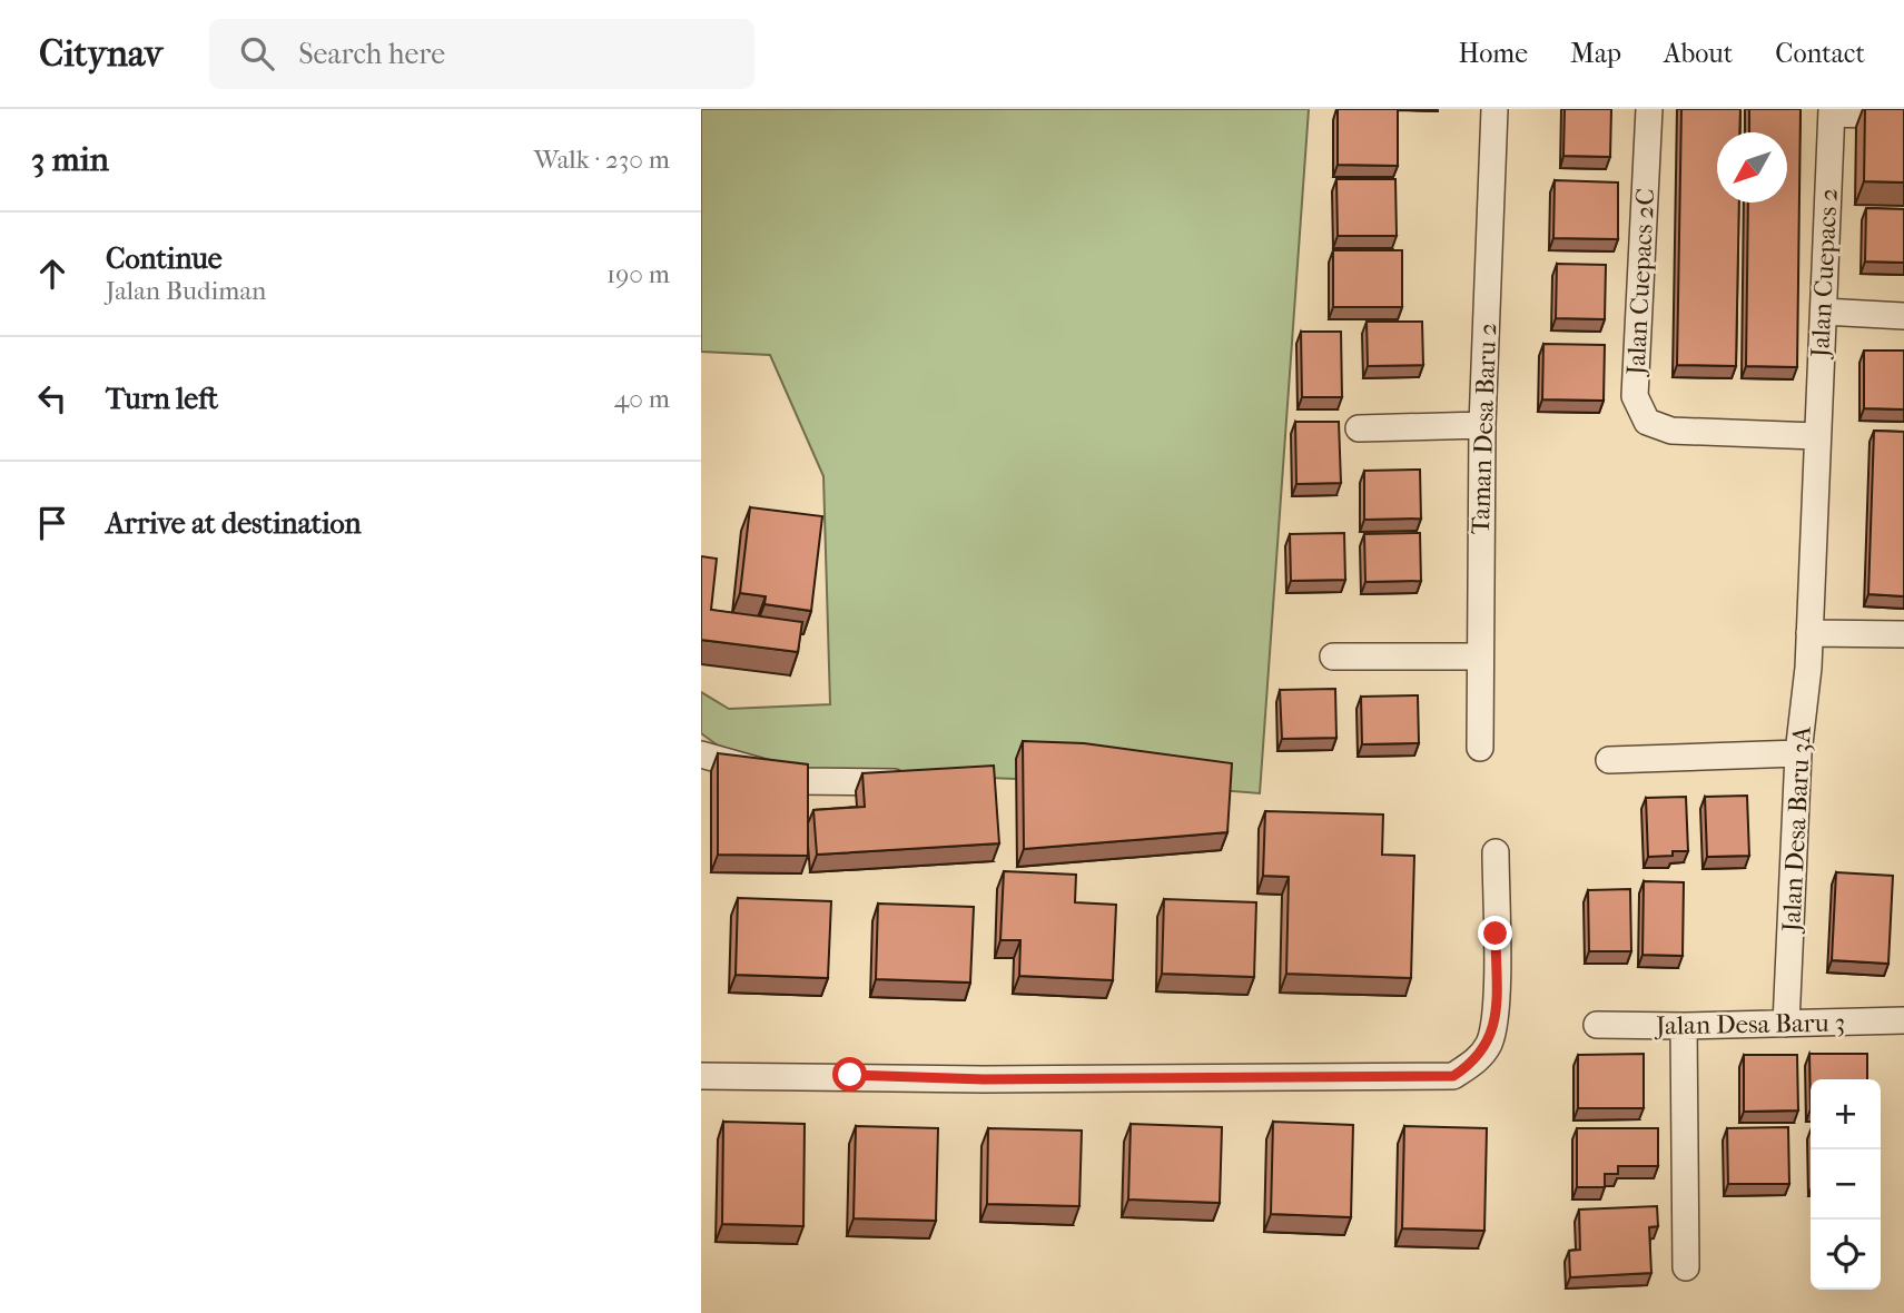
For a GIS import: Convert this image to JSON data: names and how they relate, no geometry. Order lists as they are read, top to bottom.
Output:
{
  "streets": {
    "street": [
      "Jalan Cuepacs 2",
      "Jalan Cuepacs 2C",
      "Taman Desa Baru 2",
      "Jalan Desa Baru 3A",
      "Jalan Desa Baru 3"
    ]
  },
  "crossings": [
    ["Jalan Cuepacs 2", "Jalan Cuepacs 2C"],
    ["Jalan Cuepacs 2", "Jalan Desa Baru 3A"],
    ["Jalan Desa Baru 3A", "Jalan Desa Baru 3"]
  ],
  "north": "bottom left",
  "page": {
    "header": "Citynav",
    "search": "Search here",
    "nav": [
      "Home",
      "Map",
      "About",
      "Contact"
    ],
    "heading": ["3 min", "Walk · 230 m"],
    "list": [
      ["Continue", "Jalan Budiman", "190 m"],
      ["Turn left", "40 m"],
      "Arrive at destination"
    ],
    "map_buttons": ["+", "−"]
  }
}
